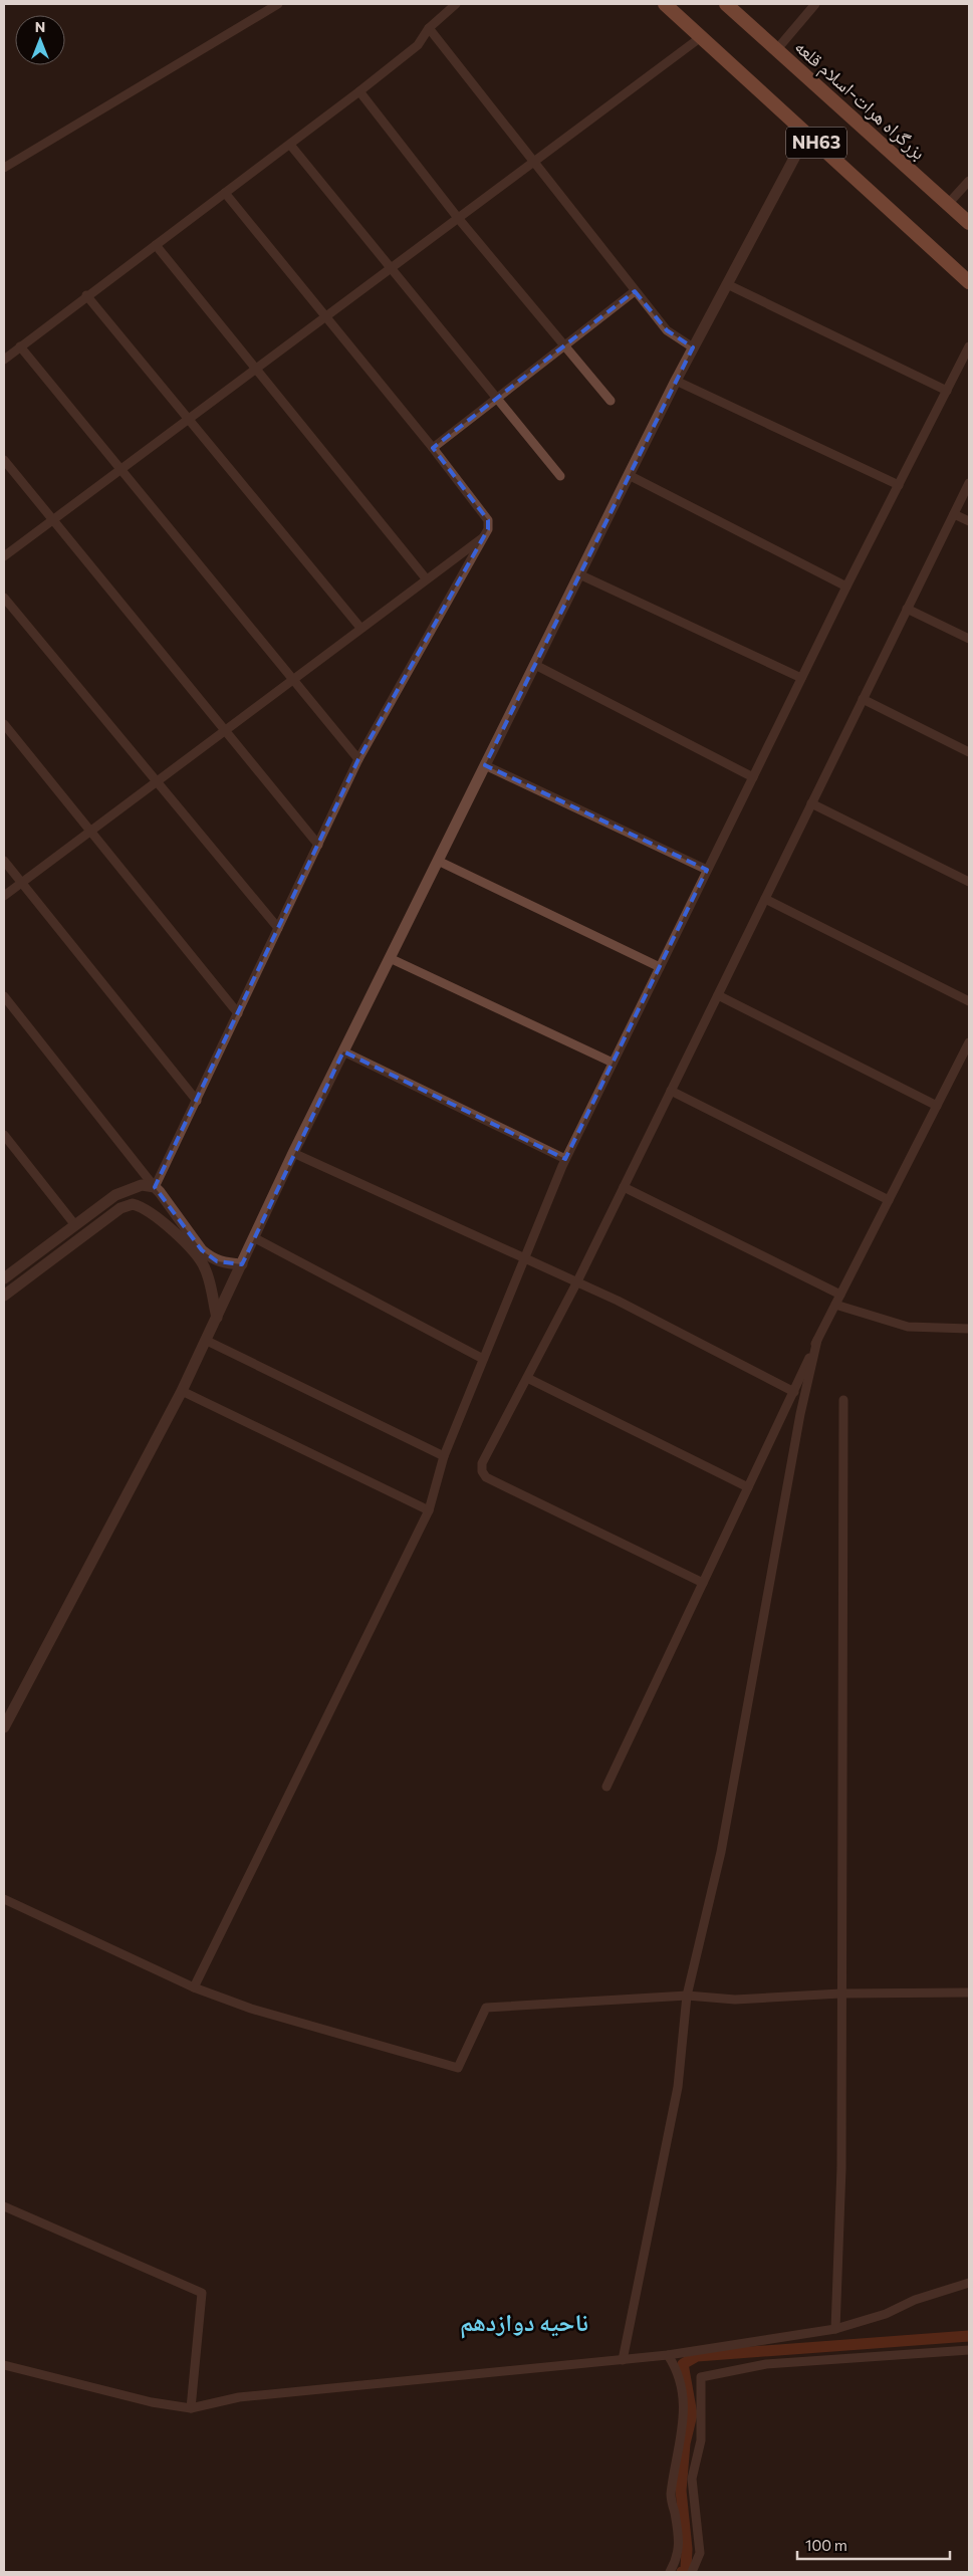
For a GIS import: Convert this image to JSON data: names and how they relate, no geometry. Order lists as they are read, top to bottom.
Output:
{
  "streets": {
    "highway": ["بزرگراه هرات-اسلام قلعه", "NH63"]
  },
  "districts": ["ناحیه دوازدهم"],
  "scale_bar": "100 m",
  "north": "top"
}
